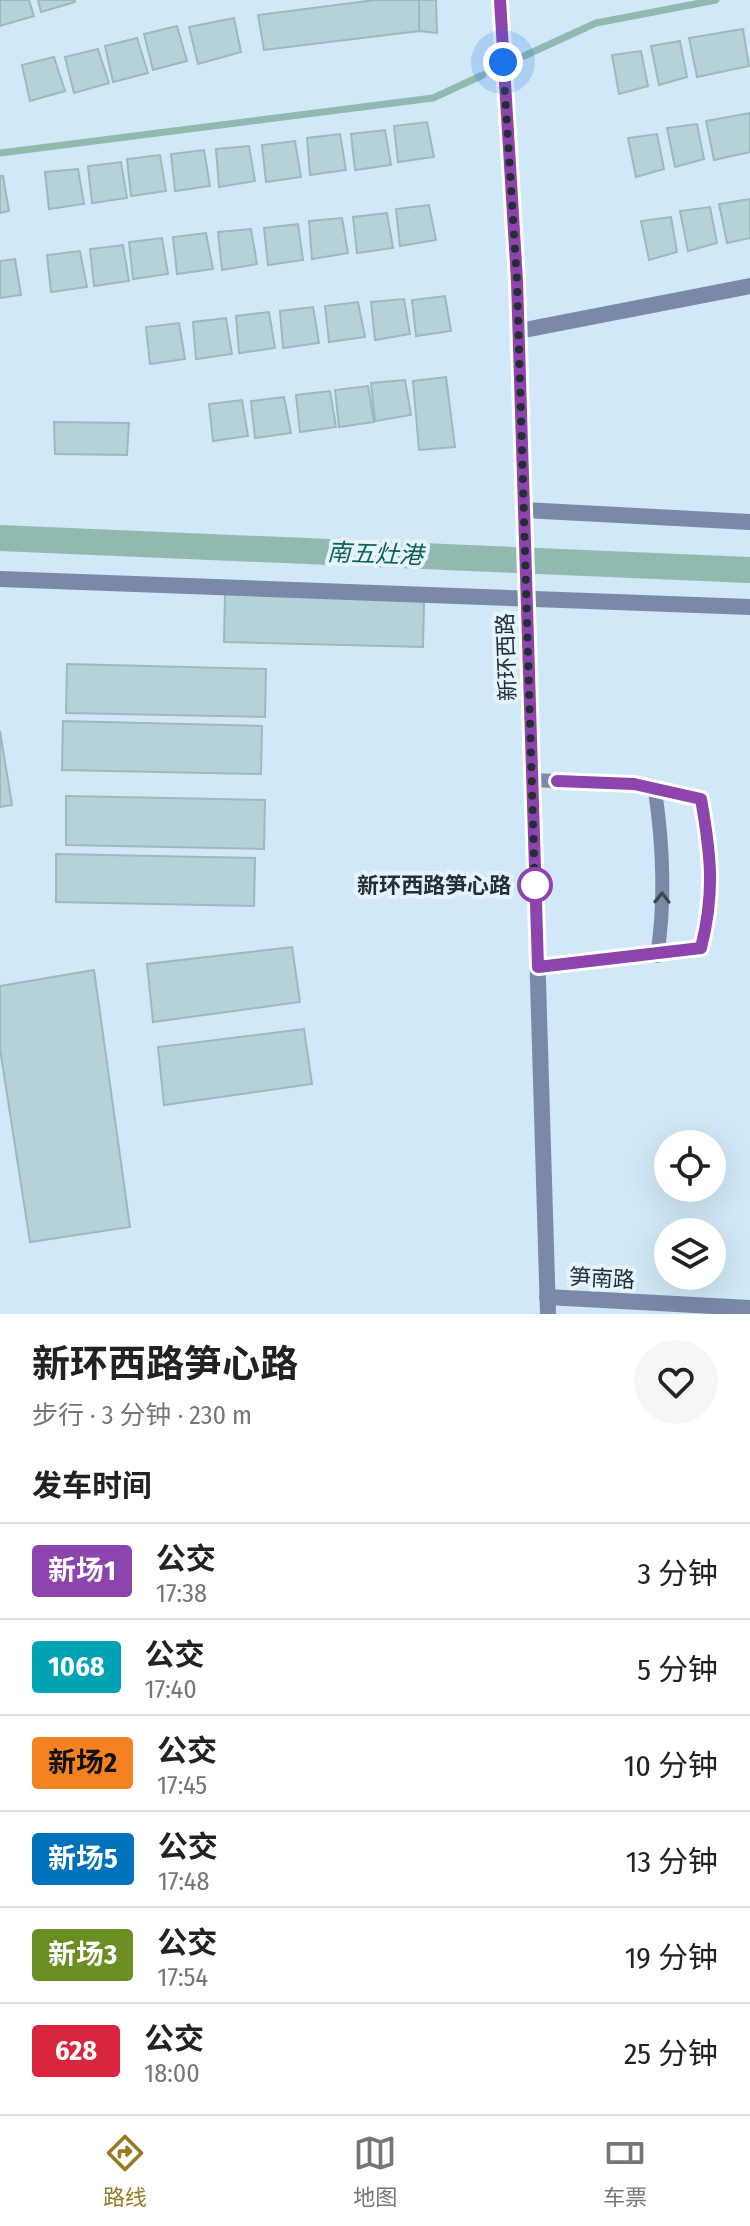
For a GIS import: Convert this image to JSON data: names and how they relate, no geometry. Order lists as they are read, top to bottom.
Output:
{
  "streets": {
    "street": ["新环西路", "笋南路"]
  },
  "crossings": [
    ["新环西路", "笋南路"]
  ],
  "water": ["南五灶港"],
  "places": ["新环西路笋心路"],
  "lines": ["bus line 新场1"],
  "page": {
    "heading": [
      ["新环西路笋心路", "步行 · 3 分钟 · 230 m"],
      "发车时间"
    ],
    "list": [
      {
        "mark": "新场1",
        "name": "公交",
        "note": "17:38",
        "value": "3 分钟"
      },
      {
        "mark": "1068",
        "name": "公交",
        "note": "17:40",
        "value": "5 分钟"
      },
      {
        "mark": "新场2",
        "name": "公交",
        "note": "17:45",
        "value": "10 分钟"
      },
      {
        "mark": "新场5",
        "name": "公交",
        "note": "17:48",
        "value": "13 分钟"
      },
      {
        "mark": "新场3",
        "name": "公交",
        "note": "17:54",
        "value": "19 分钟"
      },
      {
        "mark": "628",
        "name": "公交",
        "note": "18:00",
        "value": "25 分钟"
      }
    ],
    "tabs": ["路线", "地图", "车票"]
  }
}
